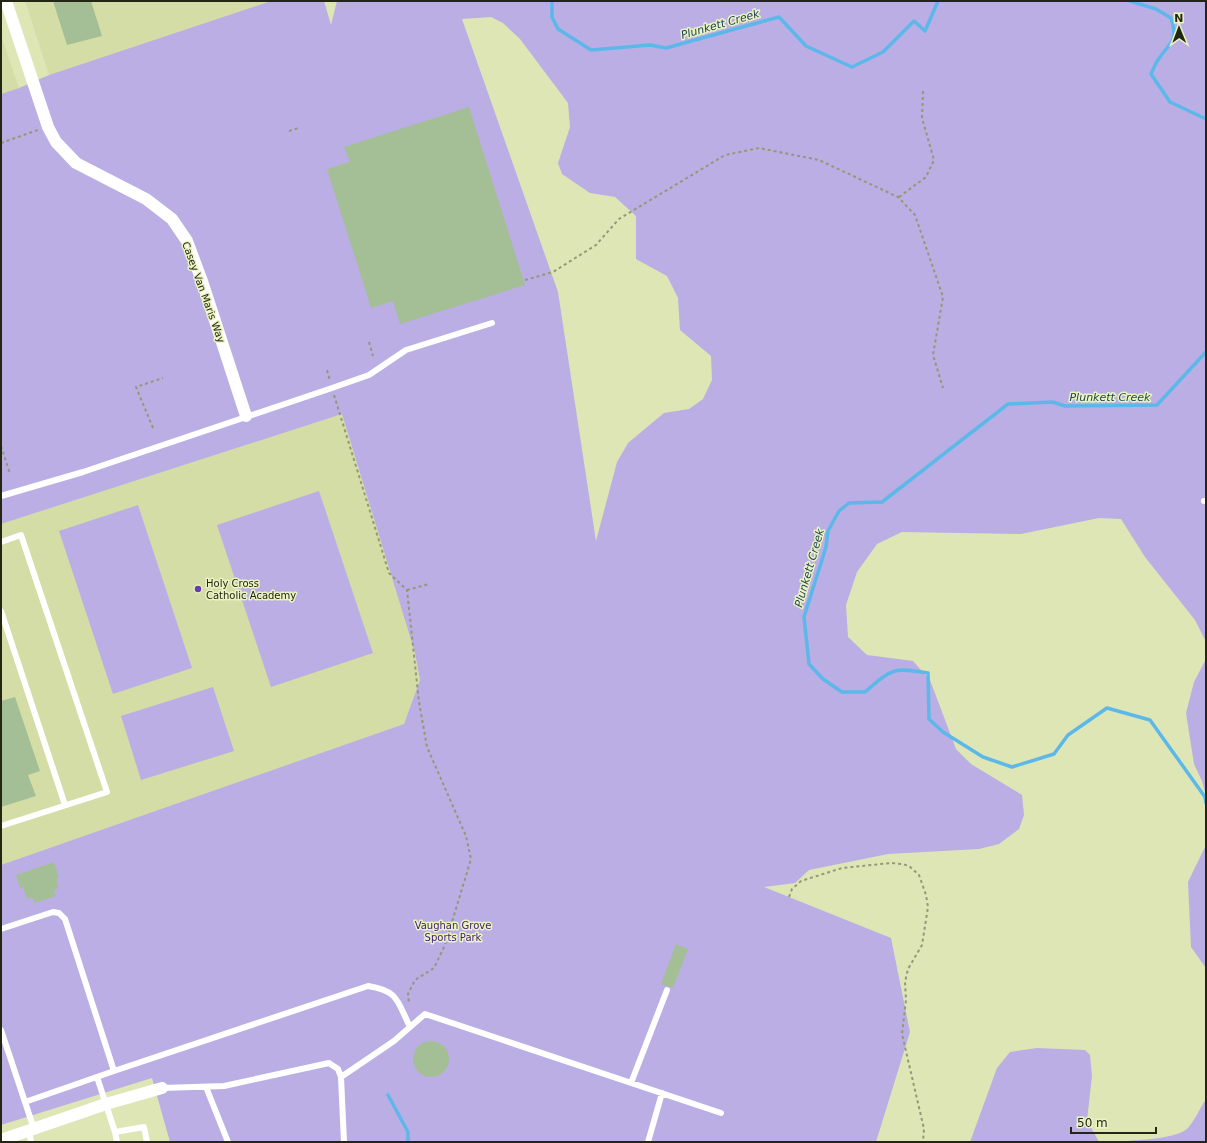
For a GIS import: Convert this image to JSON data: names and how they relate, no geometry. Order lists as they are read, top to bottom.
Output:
{
  "streets": {
    "street": ["Casey Van Maris Way"]
  },
  "water": ["Plunkett Creek"],
  "parks": ["Vaughan Grove Sports Park"],
  "places": ["Holy Cross Catholic Academy"],
  "scale_bar": "50 m",
  "north": "top"
}
